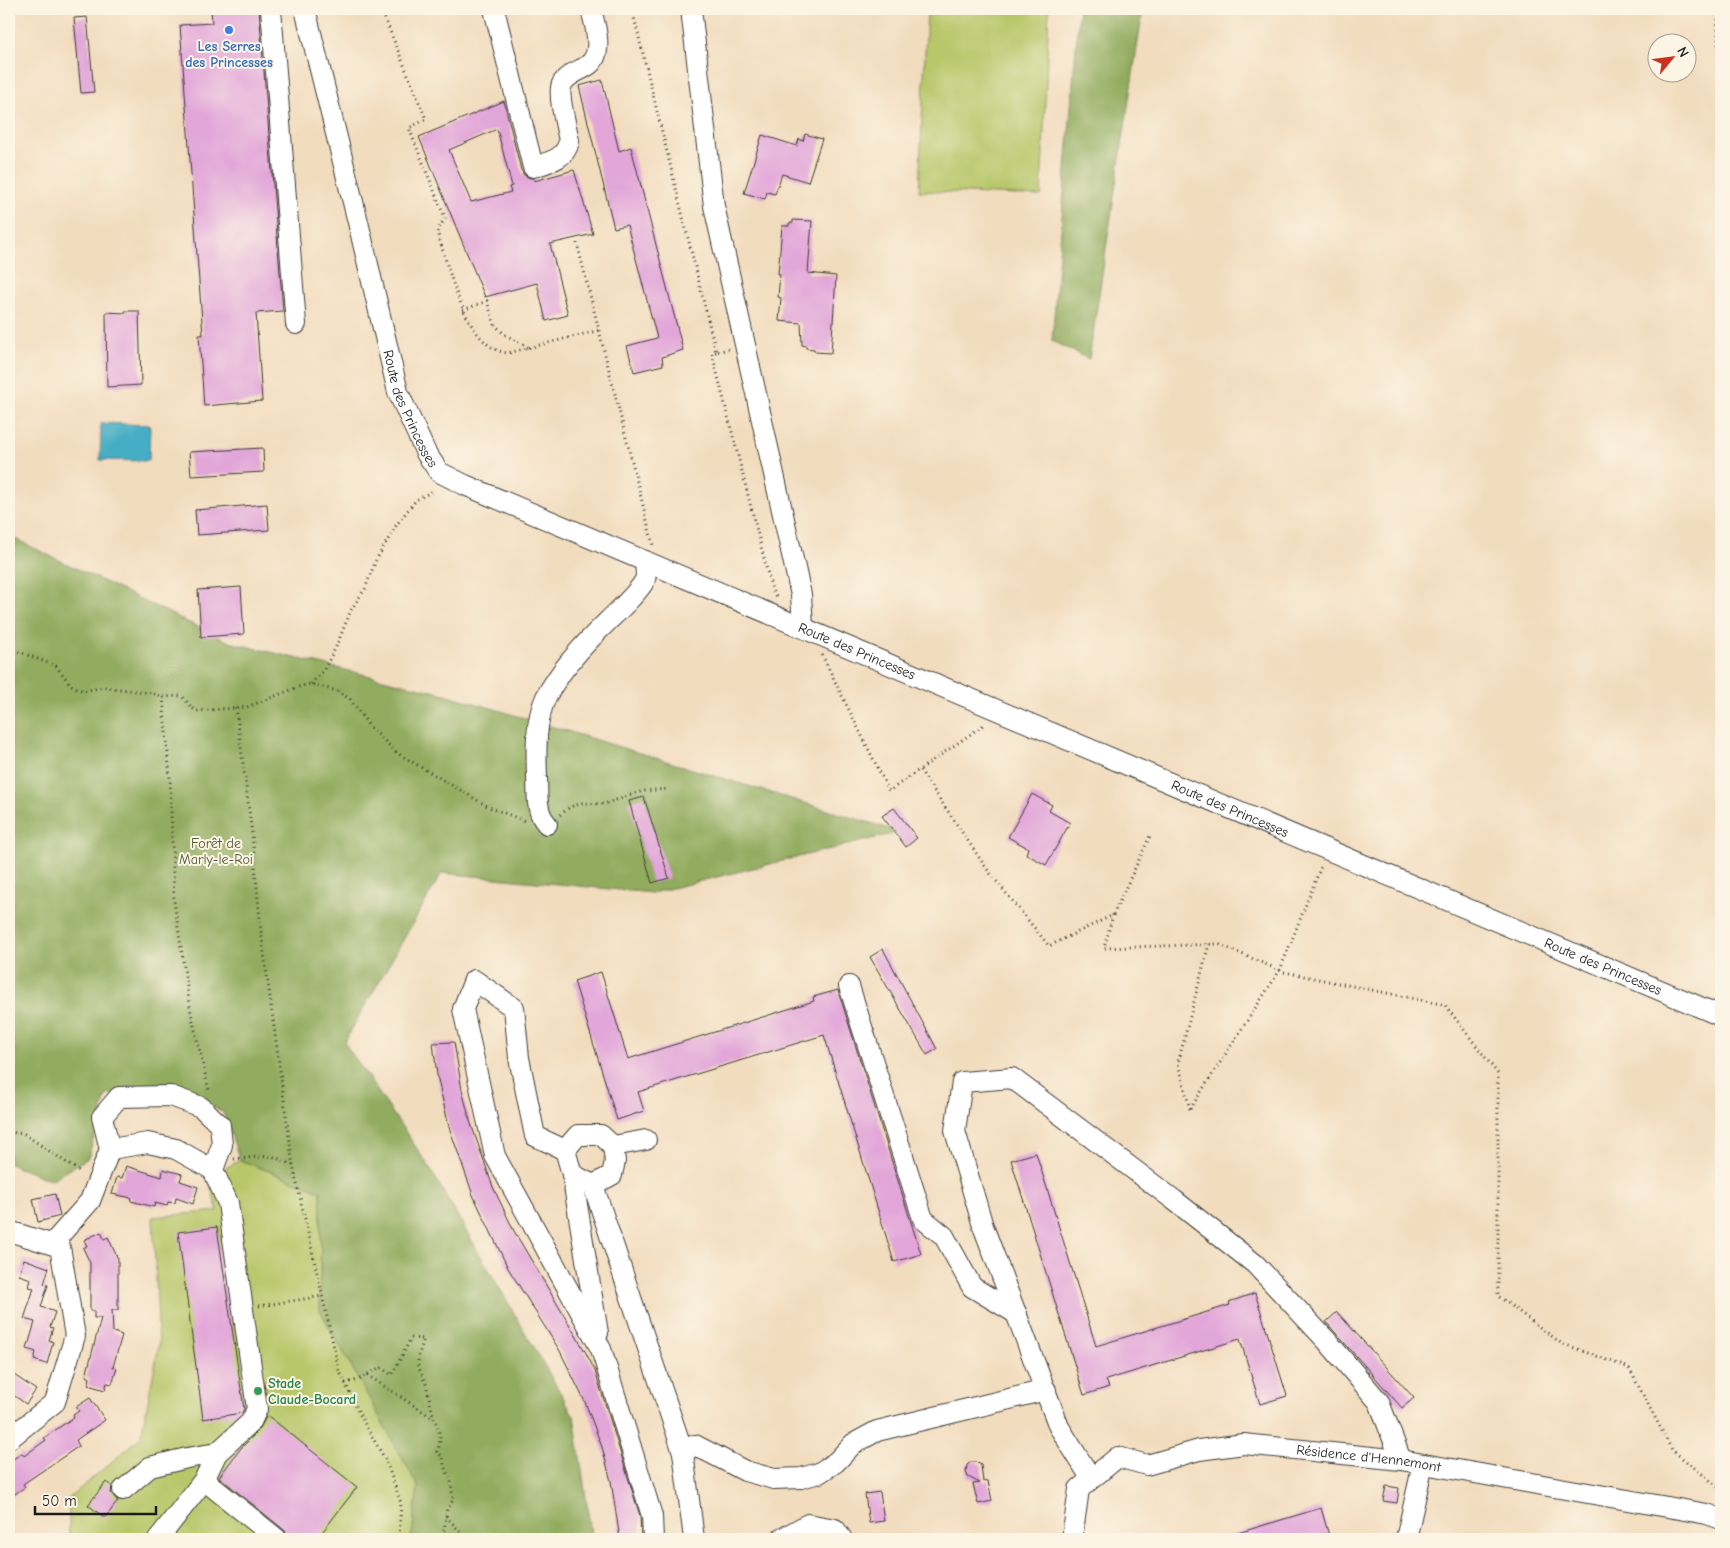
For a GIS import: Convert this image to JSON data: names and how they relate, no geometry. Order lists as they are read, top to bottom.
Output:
{
  "streets": {
    "street": ["Route des Princesses", "Résidence d'Hennemont"]
  },
  "parks": ["Forêt de Marly-le-Roi"],
  "places": ["Les Serres des Princesses", "Stade Claude-Bocard"],
  "scale_bar": "50 m",
  "north": "top right"
}
